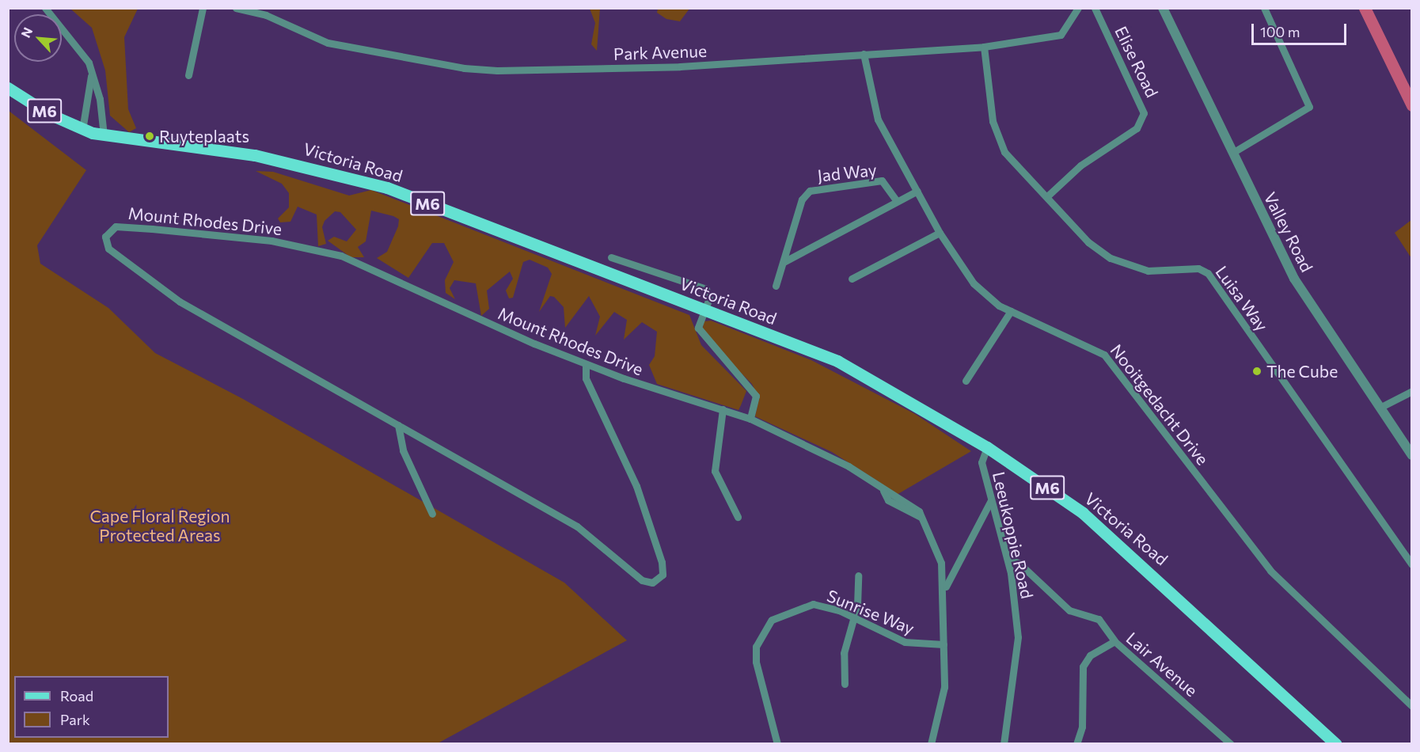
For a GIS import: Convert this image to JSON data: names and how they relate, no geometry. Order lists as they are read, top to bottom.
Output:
{
  "streets": {
    "main road": ["M6", "Victoria Road"],
    "street": [
      "Park Avenue",
      "Elise Road",
      "Jad Way",
      "Mount Rhodes Drive",
      "Valley Road",
      "Luisa Way",
      "Nooitgedacht Drive",
      "Leeukoppie Road",
      "Sunrise Way",
      "Lair Avenue"
    ]
  },
  "crossings": [
    ["Park Avenue", "Luisa Way"],
    ["Park Avenue", "Nooitgedacht Drive"],
    ["Elise Road", "Luisa Way"],
    ["Victoria Road", "Leeukoppie Road"],
    ["Leeukoppie Road", "Lair Avenue"]
  ],
  "parks": ["Cape Floral Region Protected Areas"],
  "places": ["Ruyteplaats", "The Cube"],
  "legend": ["Road", "Park"],
  "scale_bar": "100 m",
  "north": "top left"
}
